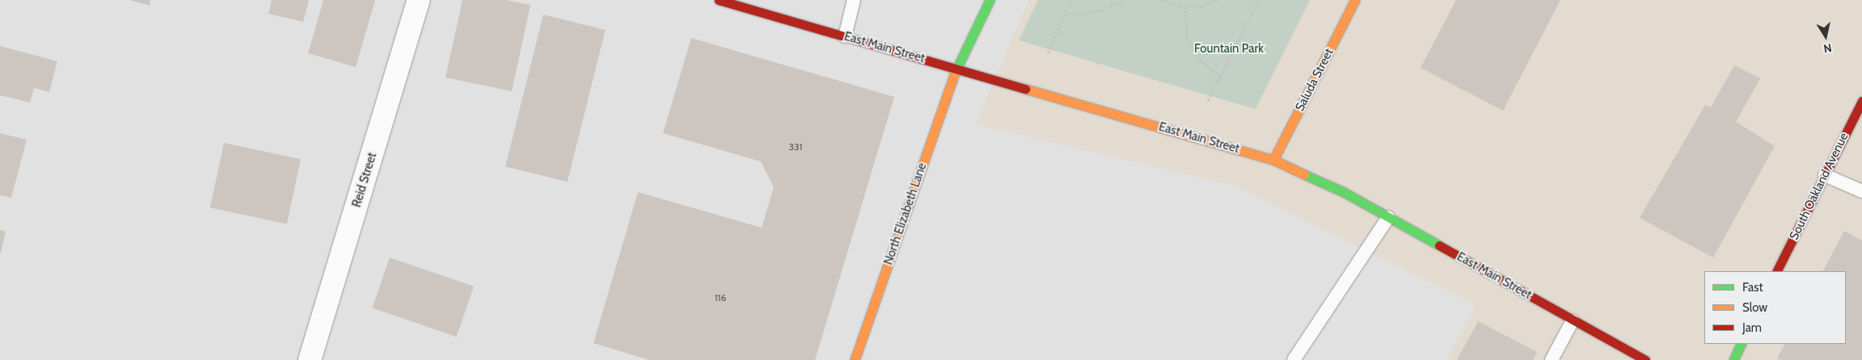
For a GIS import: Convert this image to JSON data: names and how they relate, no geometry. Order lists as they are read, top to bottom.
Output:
{
  "streets": {
    "street": [
      "East Main Street",
      "Saluda Street",
      "Reid Street",
      "South Oakland Avenue",
      "North Elizabeth Lane"
    ]
  },
  "crossings": [
    ["East Main Street", "Saluda Street"],
    ["East Main Street", "North Elizabeth Lane"]
  ],
  "parks": ["Fountain Park"],
  "house_numbers": ["331", "116"],
  "legend": ["Fast", "Slow", "Jam"],
  "north": "bottom"
}
